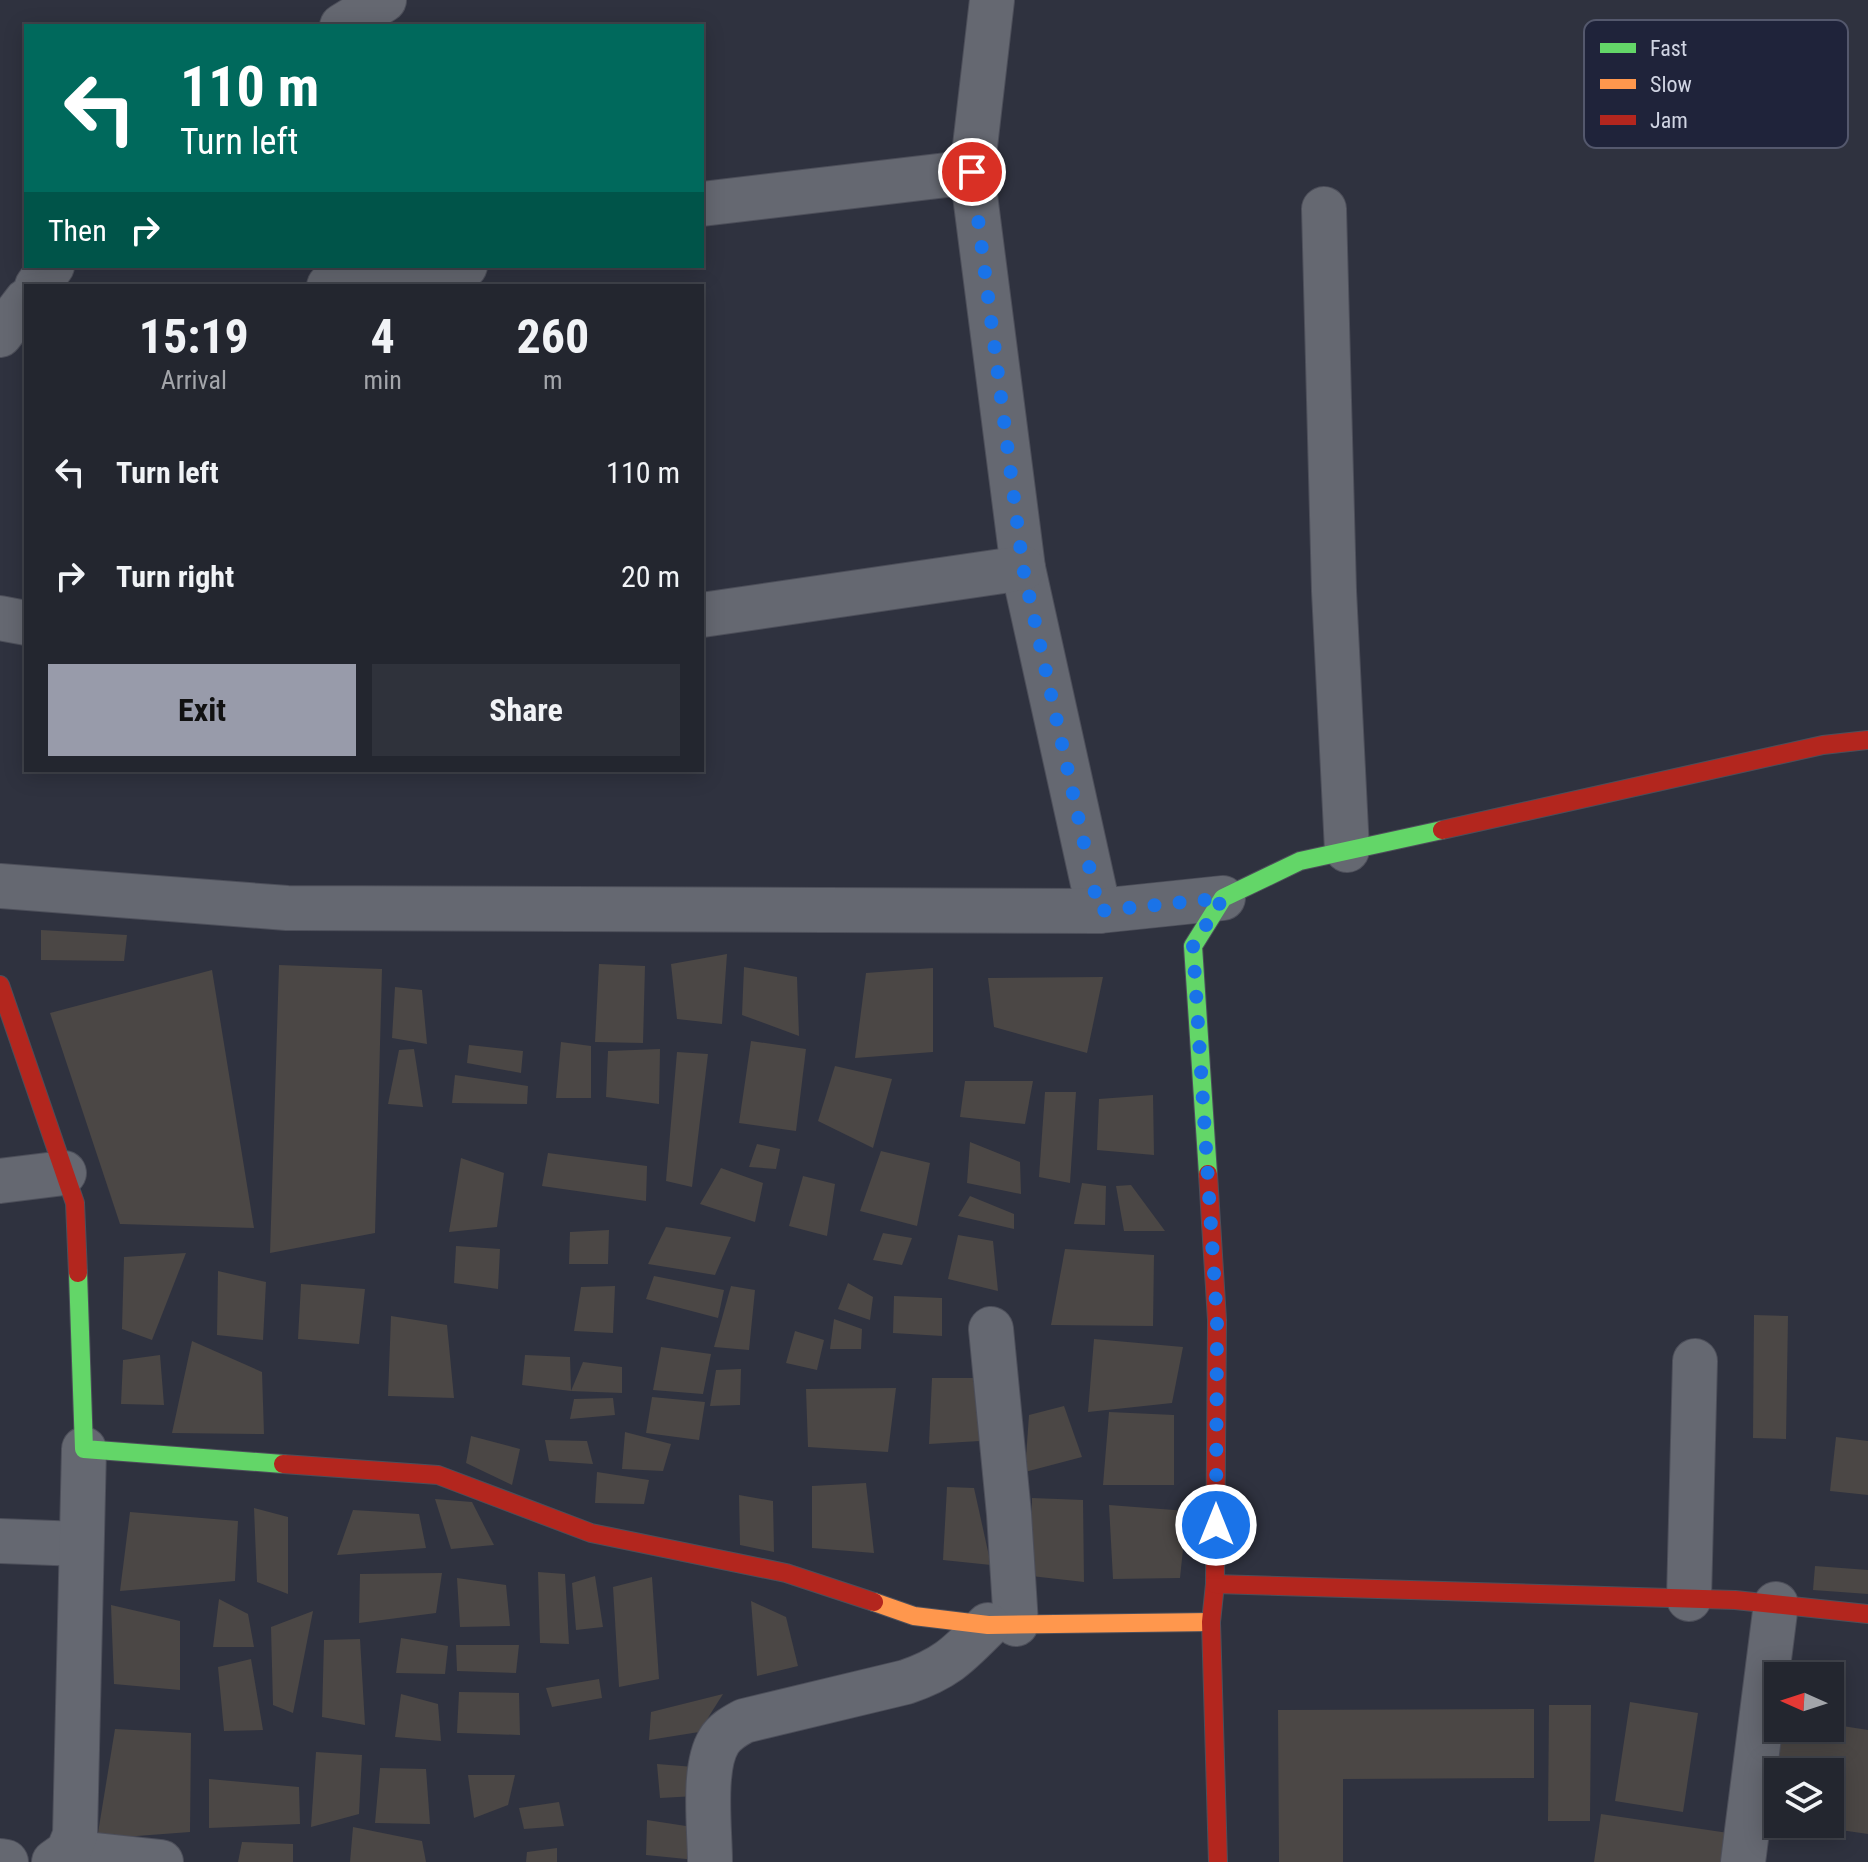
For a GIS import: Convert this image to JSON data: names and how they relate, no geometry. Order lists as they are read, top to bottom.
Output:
{
  "legend": ["Fast", "Slow", "Jam"],
  "north": "left",
  "page": {
    "turn": ["110 m", "Turn left"],
    "then": "Then",
    "eta": [
      "15:19",
      "Arrival",
      "4",
      "min",
      "260",
      "m"
    ],
    "list": [
      {
        "name": "Turn left",
        "value": "110 m"
      },
      {
        "name": "Turn right",
        "value": "20 m"
      }
    ],
    "buttons": ["Exit", "Share"]
  }
}
